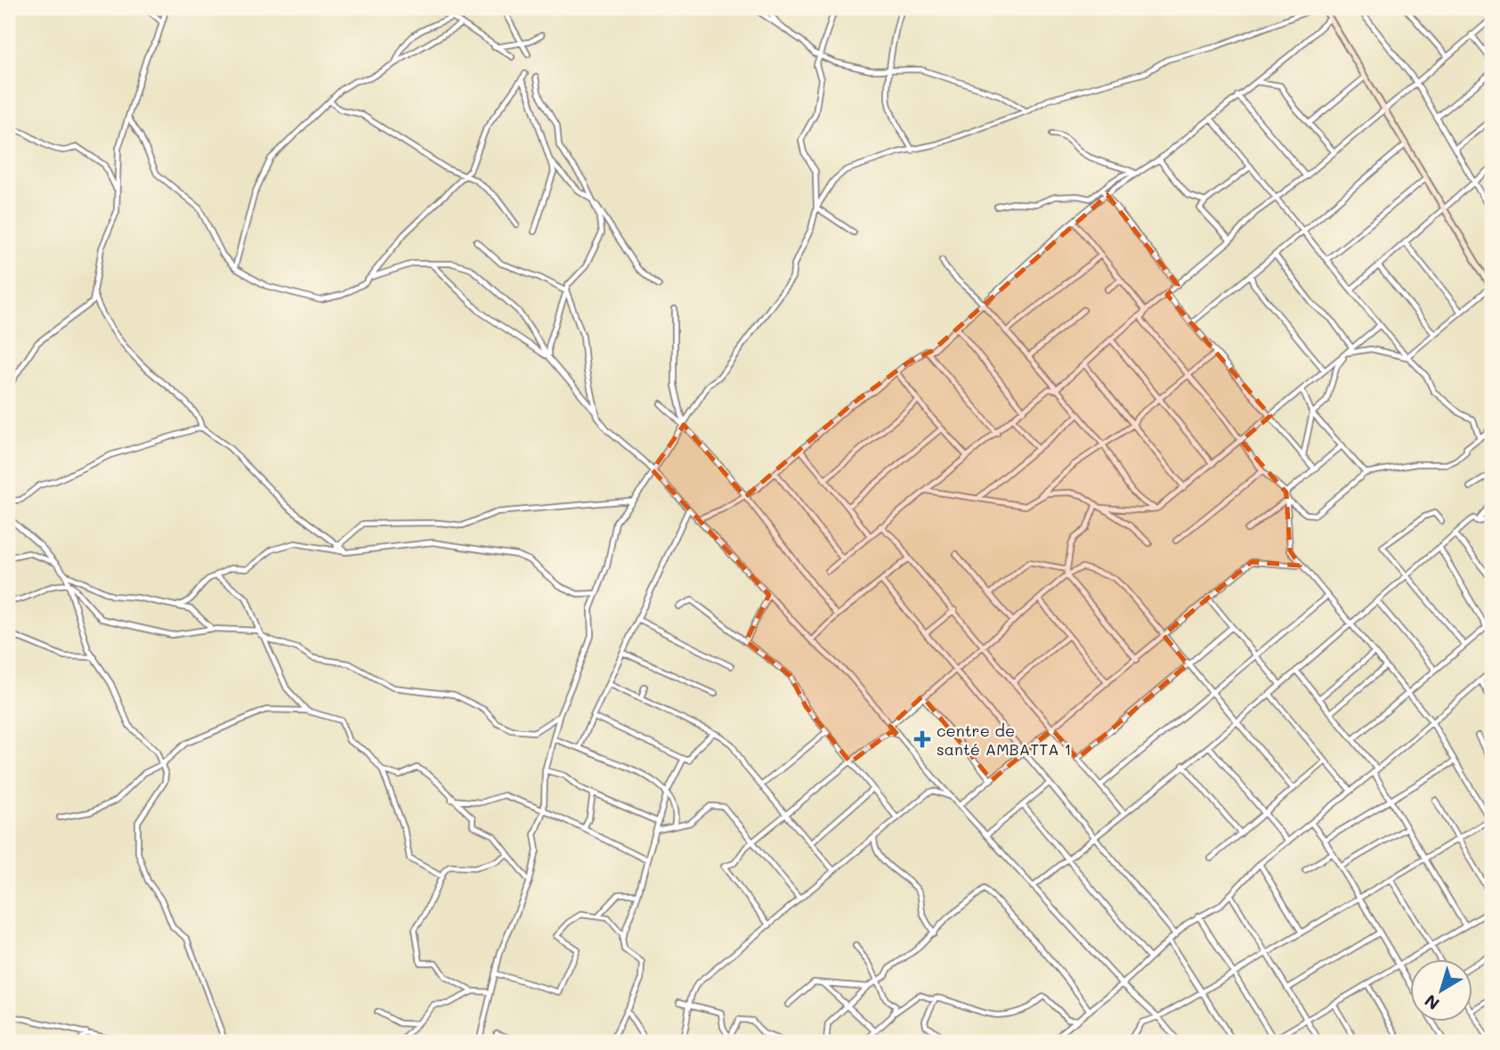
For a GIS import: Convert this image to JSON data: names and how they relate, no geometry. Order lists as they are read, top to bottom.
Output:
{
  "places": {
    "health": ["centre de santé AMBATTA 1"]
  },
  "north": "bottom left"
}
